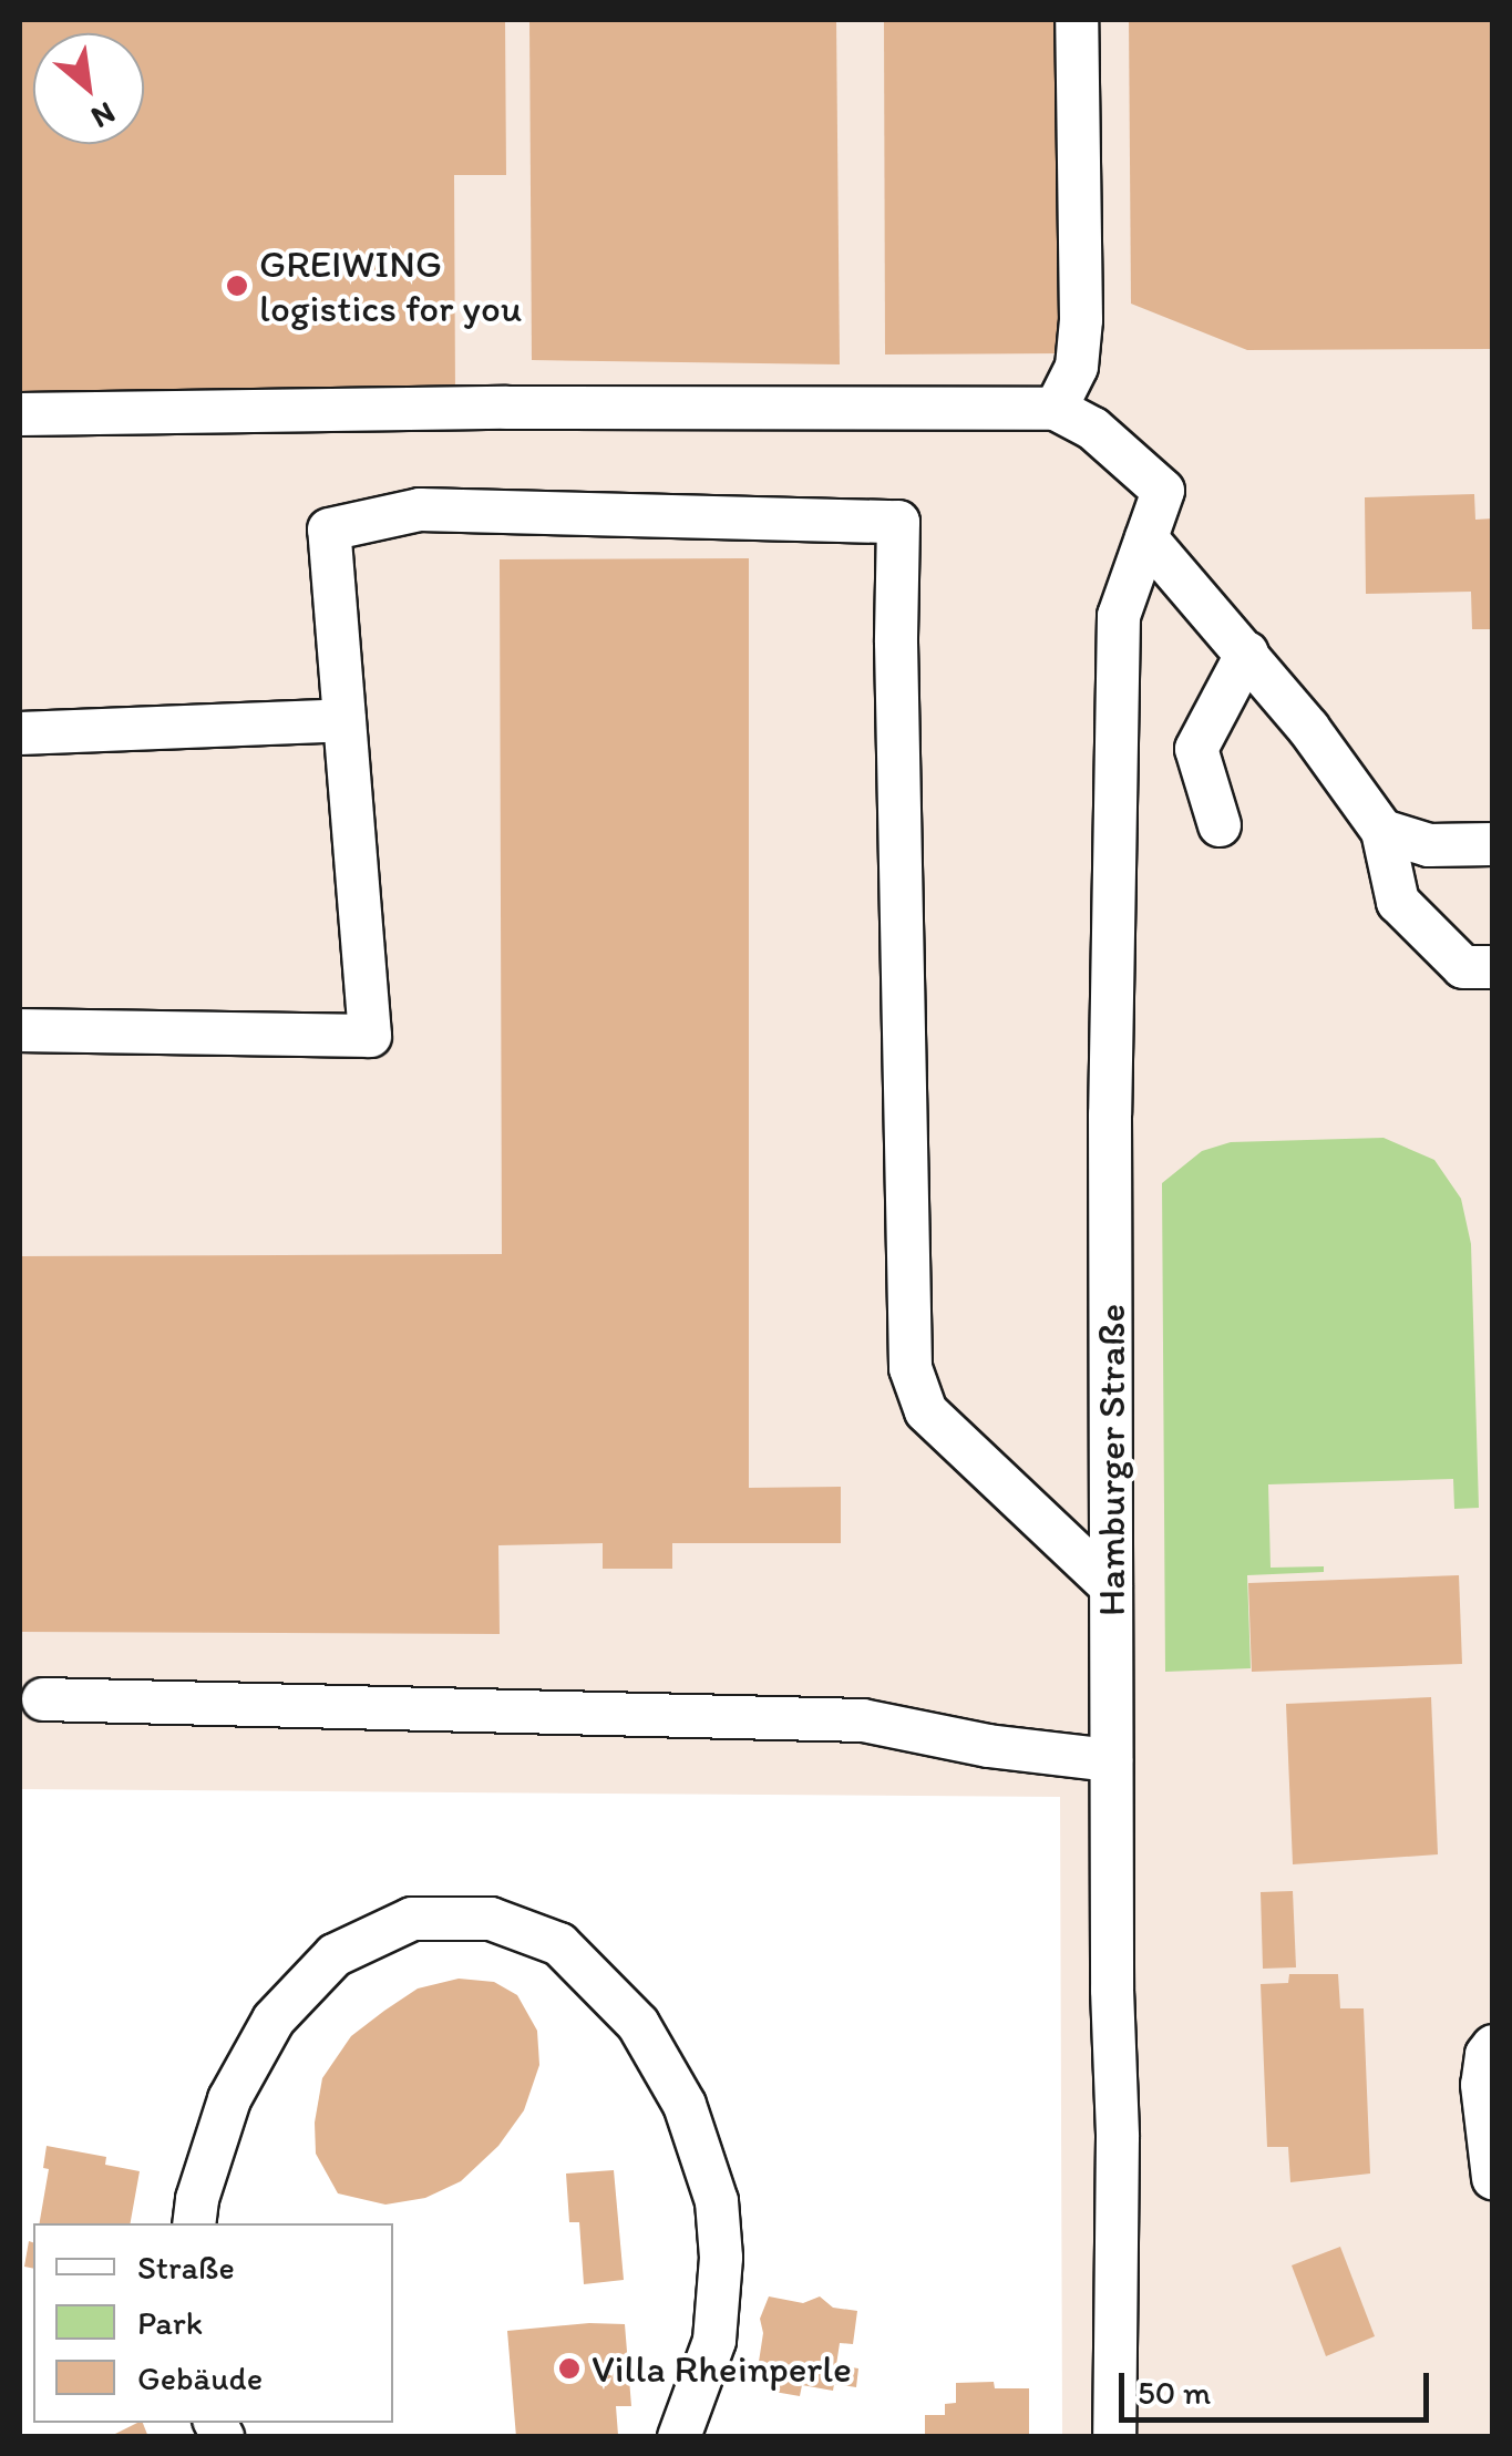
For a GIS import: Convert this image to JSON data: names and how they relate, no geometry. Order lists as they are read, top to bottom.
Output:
{
  "streets": {
    "street": ["Hamburger Straße"]
  },
  "places": ["GREIWING logistics for you", "Villa Rheinperle"],
  "legend": ["Straße", "Park", "Gebäude"],
  "scale_bar": "50 m",
  "north": "bottom right"
}
